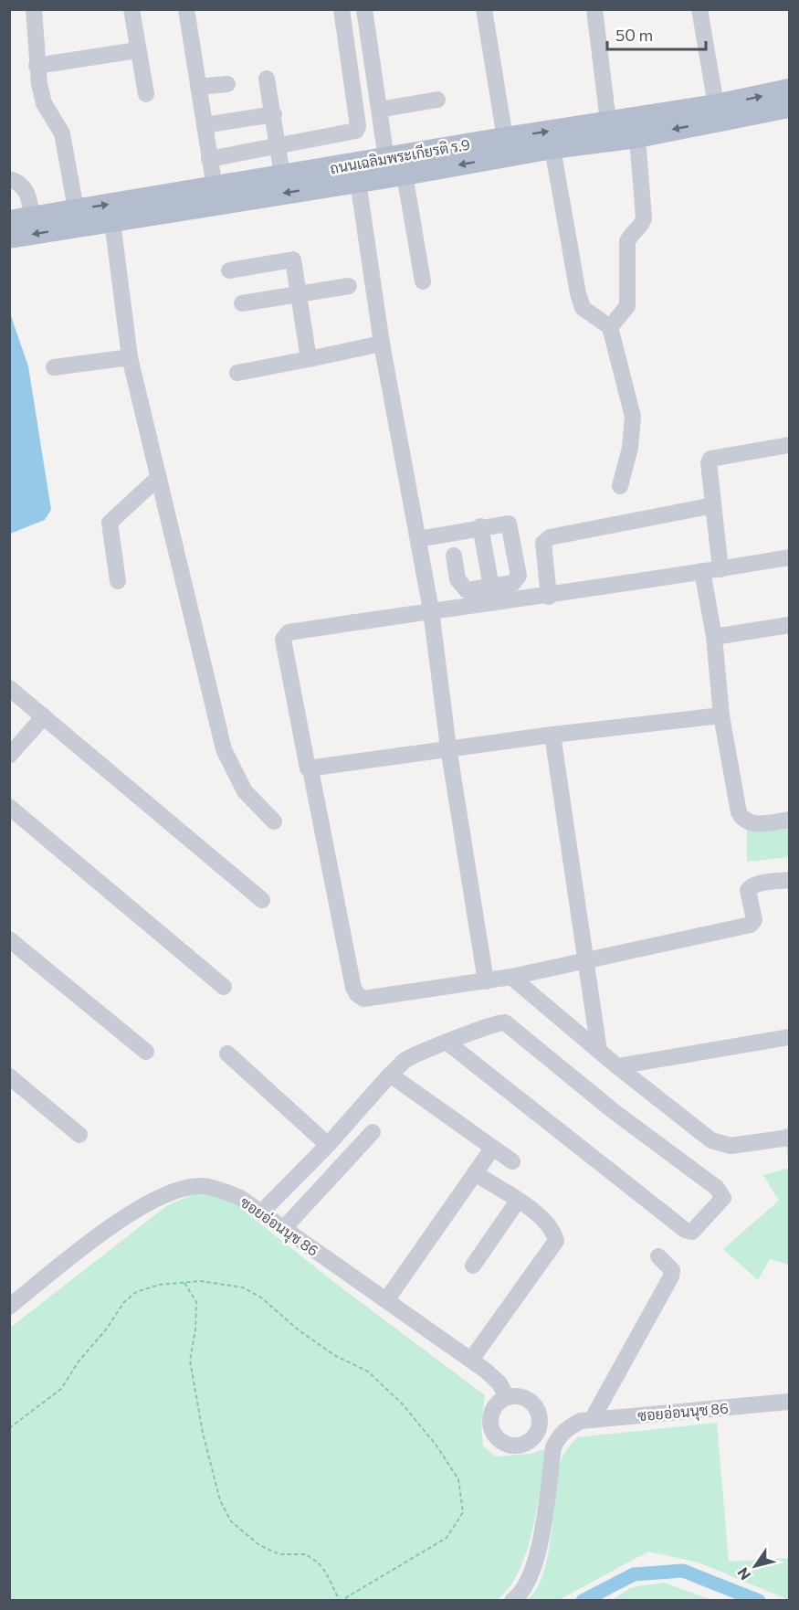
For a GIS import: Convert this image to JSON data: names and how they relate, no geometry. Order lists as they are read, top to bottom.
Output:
{
  "streets": {
    "main road": ["ถนนเฉลิมพระเกียรติ ร.9"],
    "street": ["ซอยอ่อนนุช 86"]
  },
  "scale_bar": "50 m",
  "north": "bottom left"
}
